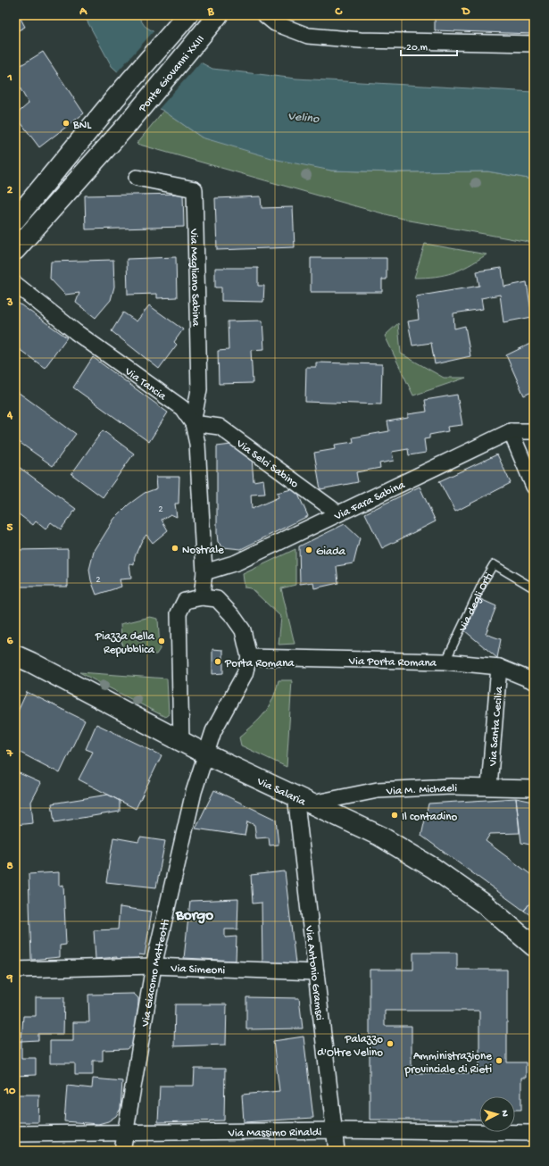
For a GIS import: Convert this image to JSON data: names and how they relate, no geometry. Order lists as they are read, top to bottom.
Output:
{
  "streets": {
    "main road": ["Ponte Giovanni XXIII", "Via Salaria"],
    "street": [
      "Via Magliano Sabina",
      "Via Tancia",
      "Via Selci Sabino",
      "Via Fara Sabina",
      "Via Porta Romana",
      "Via Santa Cecilia",
      "Via M. Michaeli",
      "Via Simeoni",
      "Via Giacomo Matteotti",
      "Via Antonio Gramsci",
      "Via Massimo Rinaldi"
    ],
    "lane": ["Via degli Orti"]
  },
  "crossings": [
    ["Via Magliano Sabina", "Via Tancia"],
    ["Via Magliano Sabina", "Via Selci Sabino"],
    ["Via Tancia", "Via Selci Sabino"],
    ["Via Tancia", "Via Fara Sabina"],
    ["Via Selci Sabino", "Via Fara Sabina"],
    ["Via degli Orti", "Via Porta Romana"],
    ["Via Porta Romana", "Via Santa Cecilia"],
    ["Via Santa Cecilia", "Via M. Michaeli"],
    ["Via M. Michaeli", "Via Salaria"],
    ["Via M. Michaeli", "Via Antonio Gramsci"],
    ["Via Salaria", "Via Giacomo Matteotti"],
    ["Via Salaria", "Via Antonio Gramsci"],
    ["Via Simeoni", "Via Giacomo Matteotti"],
    ["Via Simeoni", "Via Antonio Gramsci"],
    ["Via Giacomo Matteotti", "Via Massimo Rinaldi"],
    ["Via Antonio Gramsci", "Via Massimo Rinaldi"]
  ],
  "districts": ["Borgo"],
  "water": ["Velino"],
  "places": [
    "BNL",
    "Nostrale",
    "Giada",
    "Piazza della Repubblica",
    "Porta Romana",
    "Il contadino",
    "Palazzo d'Oltre Velino",
    "Amministrazione provinciale di Rieti"
  ],
  "house_numbers": ["2", "2"],
  "scale_bar": "20 m",
  "north": "right",
  "grid": {
    "columns": [
      "A",
      "B",
      "C",
      "D"
    ],
    "rows": [
      "1",
      "2",
      "3",
      "4",
      "5",
      "6",
      "7",
      "8",
      "9",
      "10"
    ]
  }
}
